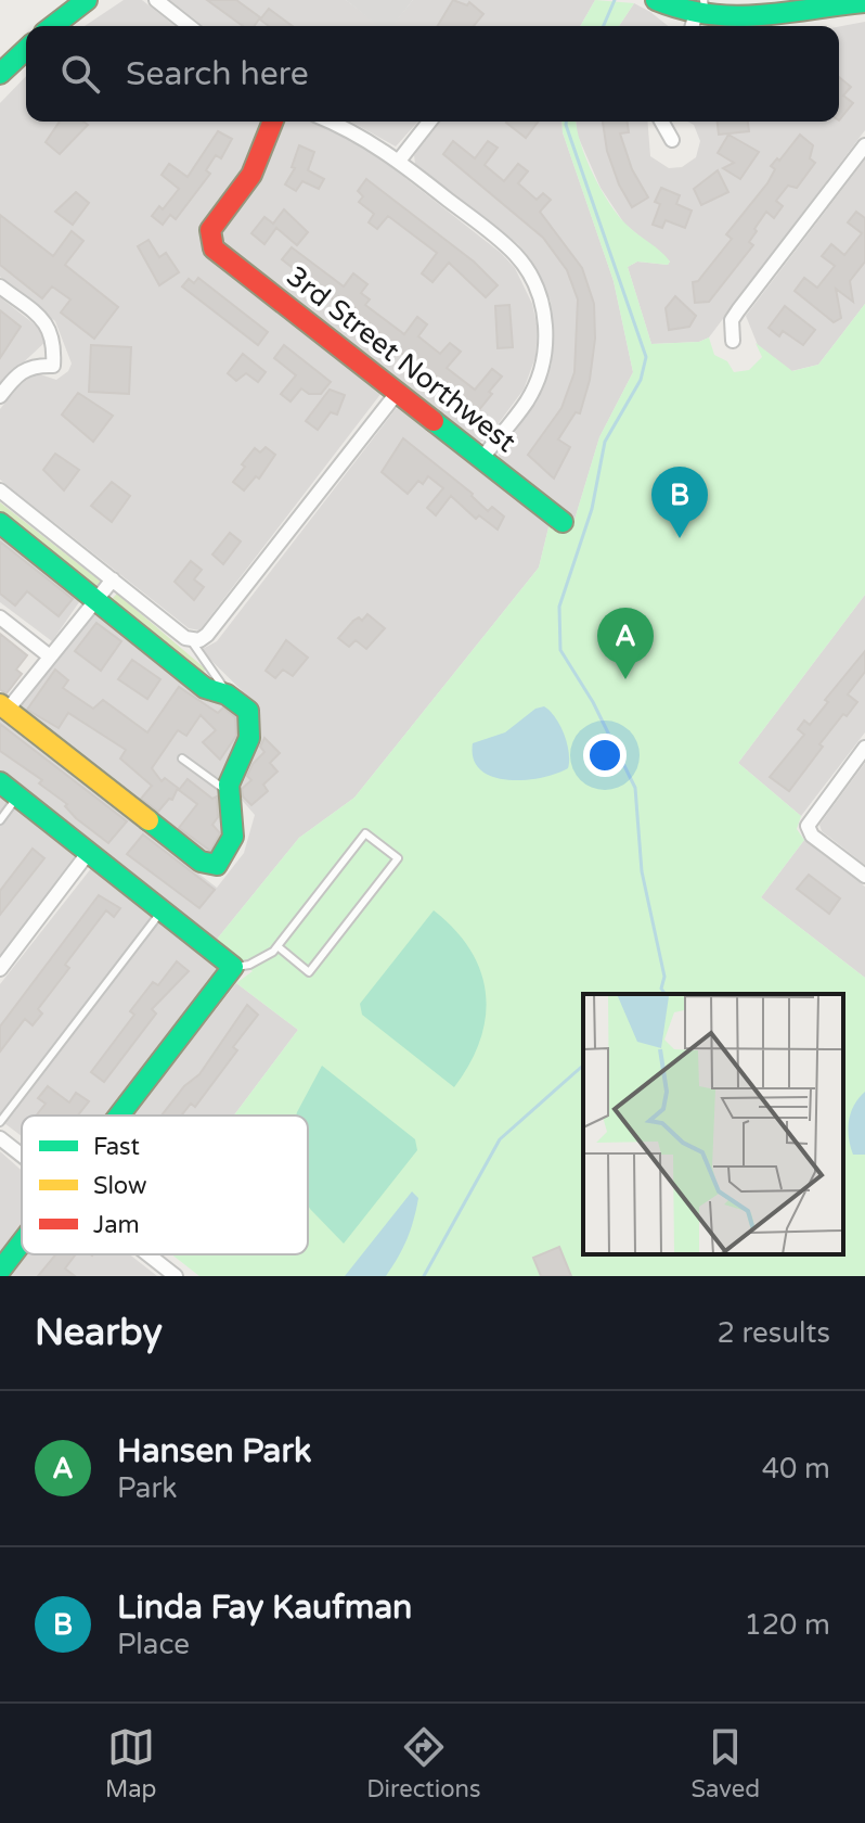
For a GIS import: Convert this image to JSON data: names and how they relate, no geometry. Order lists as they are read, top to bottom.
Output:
{
  "streets": {
    "street": ["3rd Street Northwest"]
  },
  "legend": ["Fast", "Slow", "Jam"],
  "page": {
    "search": "Search here",
    "pins": ["B", "A"],
    "heading": ["Nearby", "2 results"],
    "list": [
      {
        "mark": "A",
        "name": "Hansen Park",
        "note": "Park",
        "value": "40 m"
      },
      {
        "mark": "B",
        "name": "Linda Fay Kaufman",
        "note": "Place",
        "value": "120 m"
      }
    ],
    "nav": ["Map", "Directions", "Saved"]
  }
}
